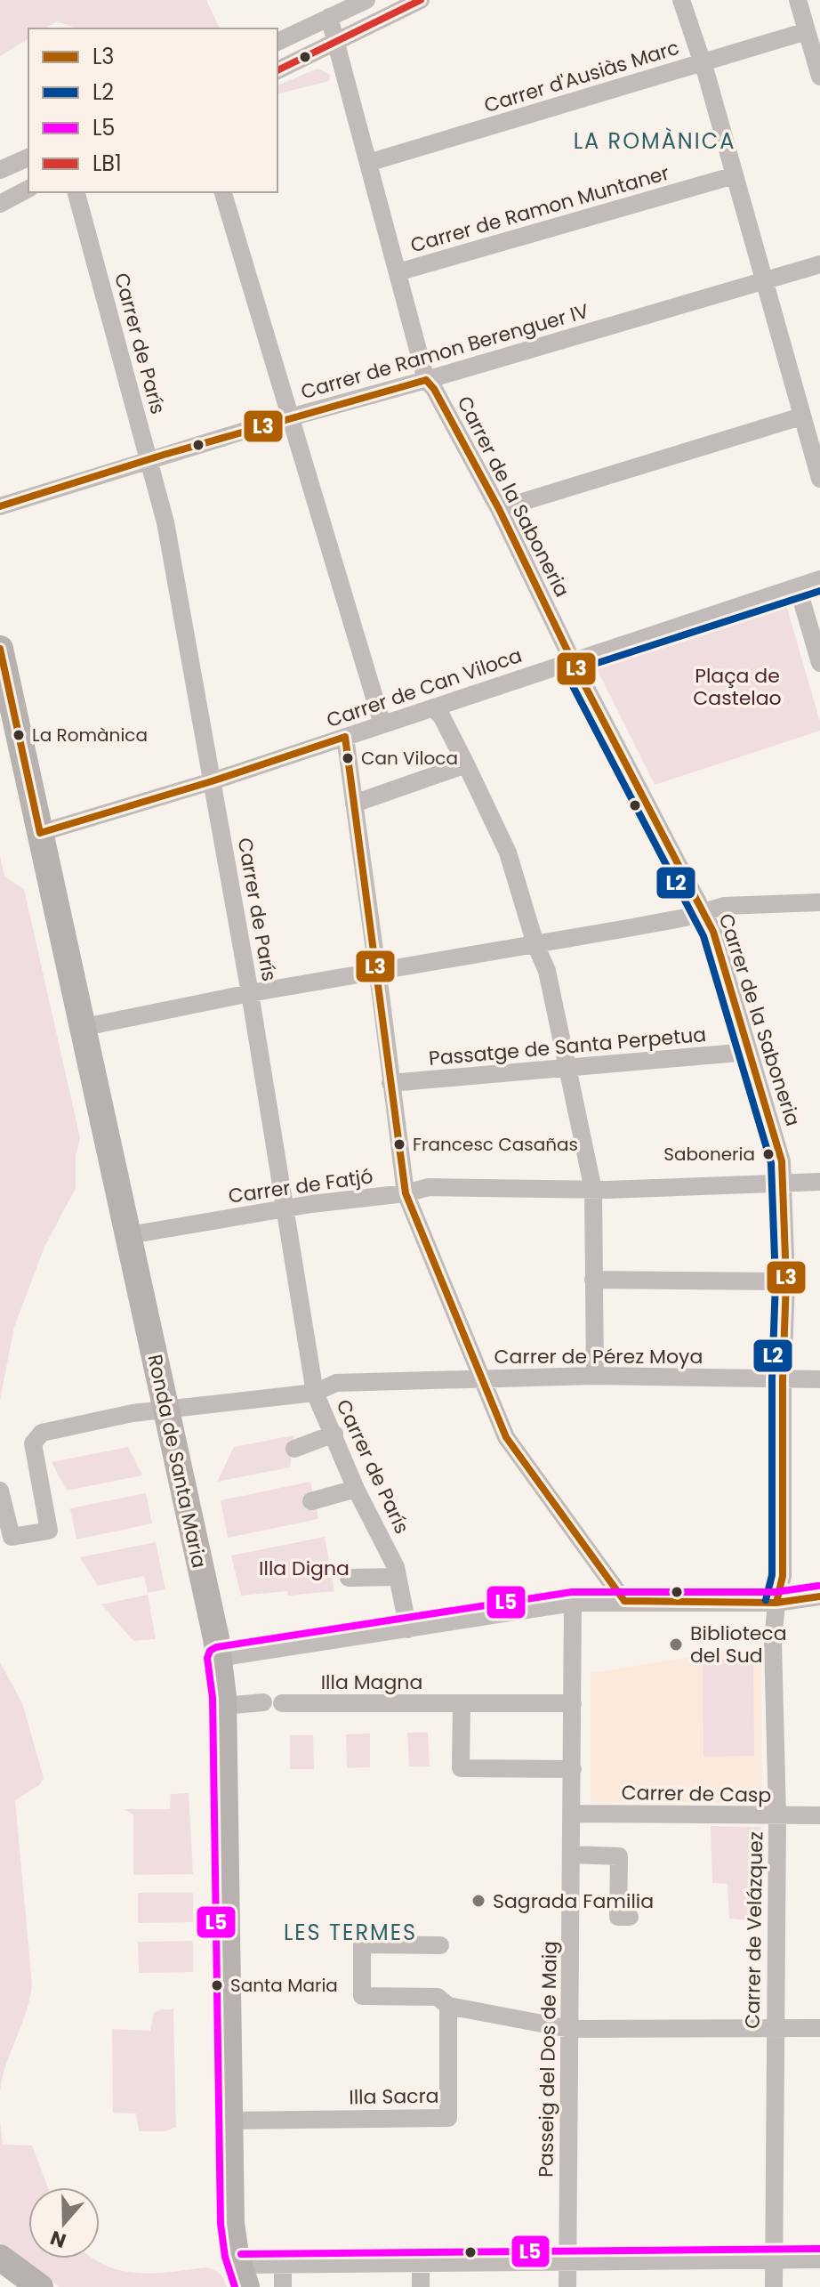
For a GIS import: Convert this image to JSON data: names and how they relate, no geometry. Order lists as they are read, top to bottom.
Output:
{
  "streets": {
    "street": [
      "Carrer d'Ausiàs Marc",
      "Carrer de Ramon Muntaner",
      "Carrer de París",
      "Carrer de Ramon Berenguer IV",
      "Carrer de la Saboneria",
      "Carrer de Can Viloca",
      "Passatge de Santa Perpetua",
      "Carrer de Fatjó",
      "Carrer de Pérez Moya",
      "Ronda de Santa Maria",
      "Illa Magna",
      "Carrer de Casp",
      "Carrer de Velázquez",
      "Passeig del Dos de Maig",
      "Illa Sacra"
    ]
  },
  "crossings": [
    ["Carrer d'Ausiàs Marc", "Carrer de la Saboneria"],
    ["Carrer de Ramon Muntaner", "Carrer de la Saboneria"],
    ["Carrer de París", "Carrer de Ramon Berenguer IV"],
    ["Carrer de París", "Carrer de Can Viloca"],
    ["Carrer de París", "Carrer de Fatjó"],
    ["Carrer de París", "Carrer de Pérez Moya"],
    ["Carrer de Ramon Berenguer IV", "Carrer de la Saboneria"],
    ["Carrer de la Saboneria", "Carrer de Can Viloca"],
    ["Carrer de la Saboneria", "Passatge de Santa Perpetua"],
    ["Carrer de la Saboneria", "Carrer de Fatjó"],
    ["Carrer de la Saboneria", "Carrer de Pérez Moya"],
    ["Carrer de la Saboneria", "Carrer de Velázquez"],
    ["Carrer de Can Viloca", "Ronda de Santa Maria"],
    ["Carrer de Fatjó", "Ronda de Santa Maria"],
    ["Carrer de Pérez Moya", "Ronda de Santa Maria"],
    ["Ronda de Santa Maria", "Illa Sacra"],
    ["Illa Magna", "Passeig del Dos de Maig"],
    ["Carrer de Casp", "Carrer de Velázquez"],
    ["Carrer de Casp", "Passeig del Dos de Maig"]
  ],
  "districts": ["LA ROMÀNICA", "LES TERMES"],
  "parks": ["Plaça de Castelao", "Illa Digna"],
  "places": [
    "La Romànica",
    "Can Viloca",
    "Francesc Casañas",
    "Saboneria",
    "Biblioteca del Sud",
    "Sagrada Familia",
    "Santa Maria"
  ],
  "lines": [
    "transit line LB1",
    "transit line L3",
    "transit line L2",
    "transit line L5"
  ],
  "legend": [
    "L3",
    "L2",
    "L5",
    "LB1"
  ],
  "north": "bottom"
}
